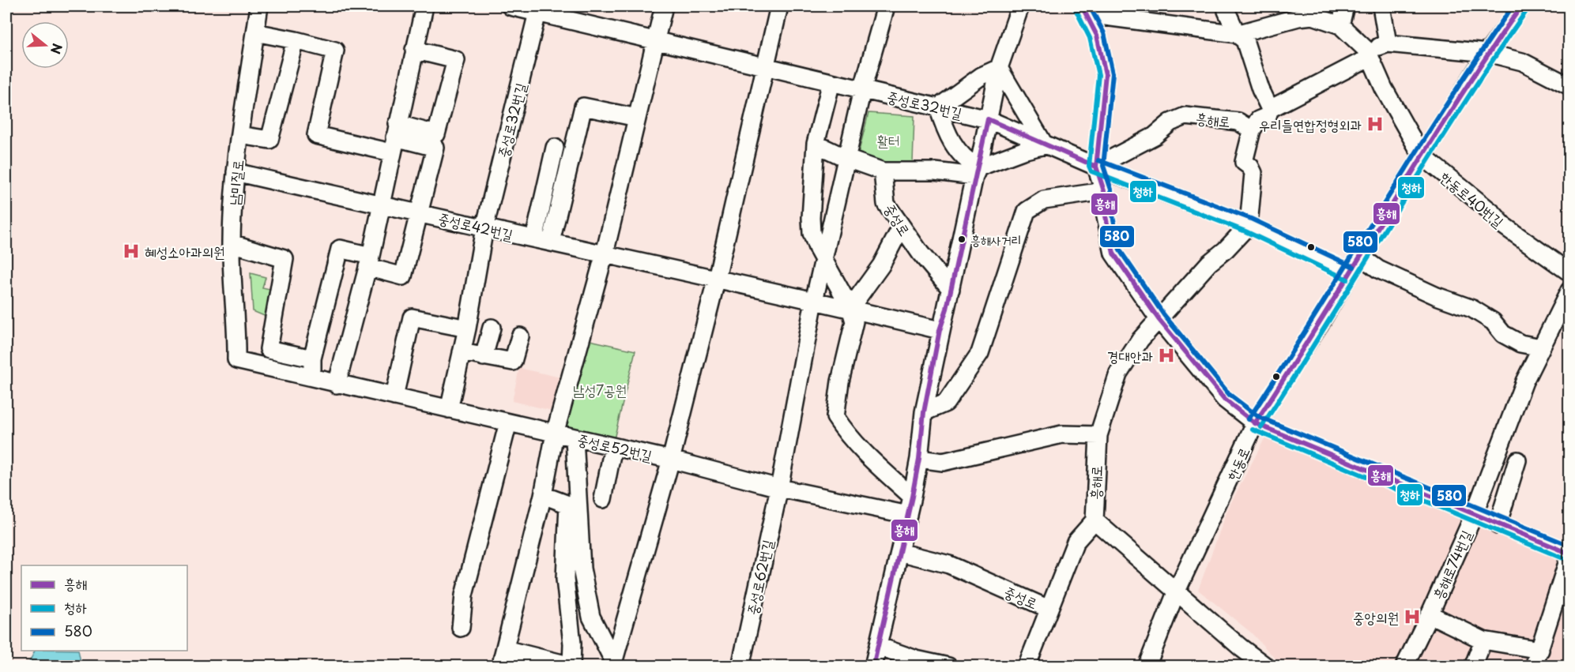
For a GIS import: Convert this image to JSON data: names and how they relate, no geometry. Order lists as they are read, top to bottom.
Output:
{
  "streets": {
    "street": [
      "중성로32번길",
      "흥해로",
      "남미질로",
      "한동로40번길",
      "중성로",
      "중성로42번길",
      "중성로52번길",
      "한동로",
      "흥해로74번길",
      "중성로62번길"
    ]
  },
  "crossings": [
    ["중성로32번길", "흥해로"],
    ["중성로32번길", "중성로42번길"],
    ["중성로32번길", "한동로"],
    ["흥해로", "중성로"],
    ["남미질로", "중성로42번길"],
    ["남미질로", "중성로52번길"],
    ["한동로40번길", "한동로"],
    ["중성로52번길", "중성로62번길"]
  ],
  "parks": ["활터", "남성7공원"],
  "places": {
    "hospital": [
      "우리들연합정형외과",
      "혜성소아과의원",
      "경대안과",
      "중앙의원"
    ],
    "other": ["흥해사거리"]
  },
  "lines": ["transit line 흥해", "transit line 580", "transit line 청하"],
  "legend": ["흥해", "청하", "580"],
  "north": "right"
}
